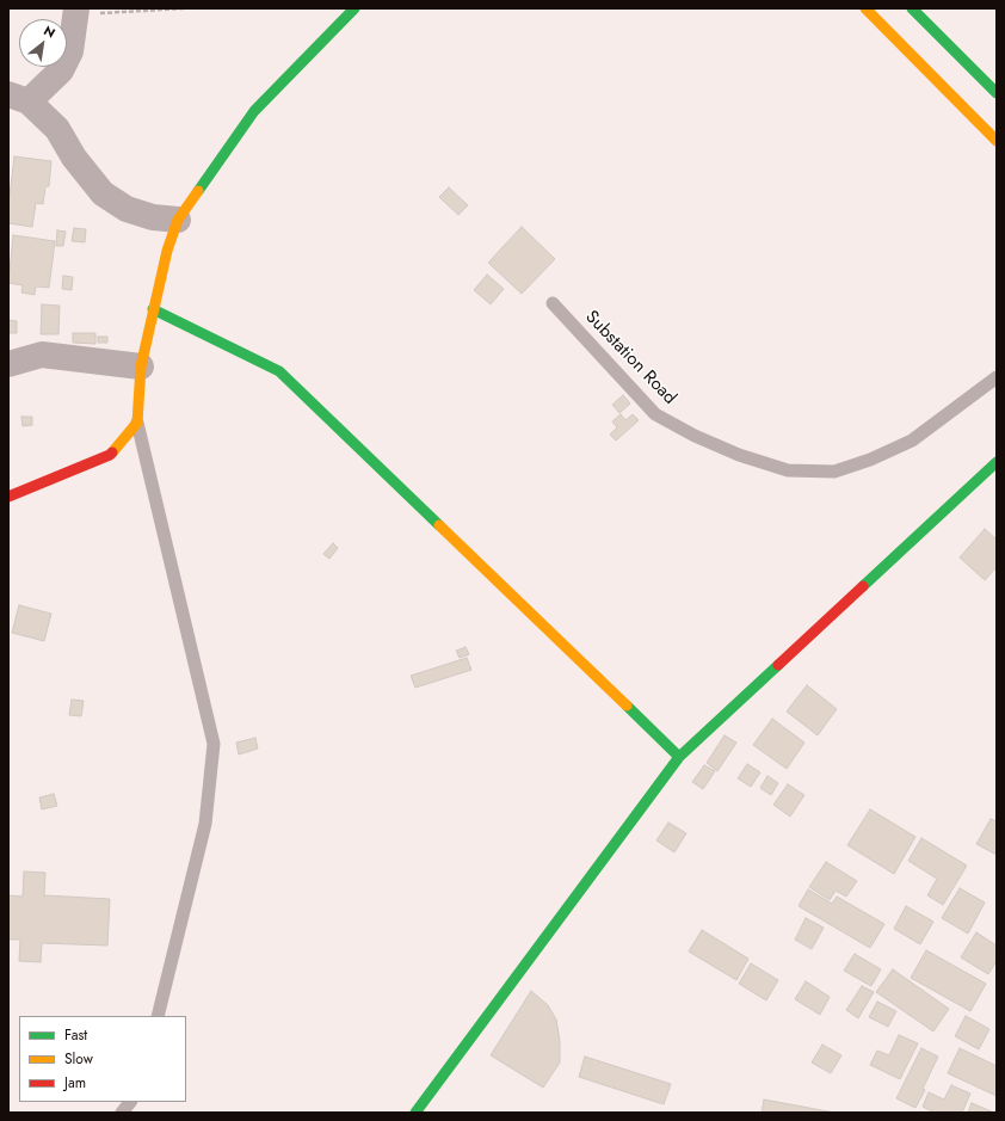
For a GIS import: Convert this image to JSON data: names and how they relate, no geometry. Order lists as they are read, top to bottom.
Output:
{
  "streets": {
    "lane": ["Substation Road"]
  },
  "legend": ["Fast", "Slow", "Jam"],
  "north": "top right"
}
